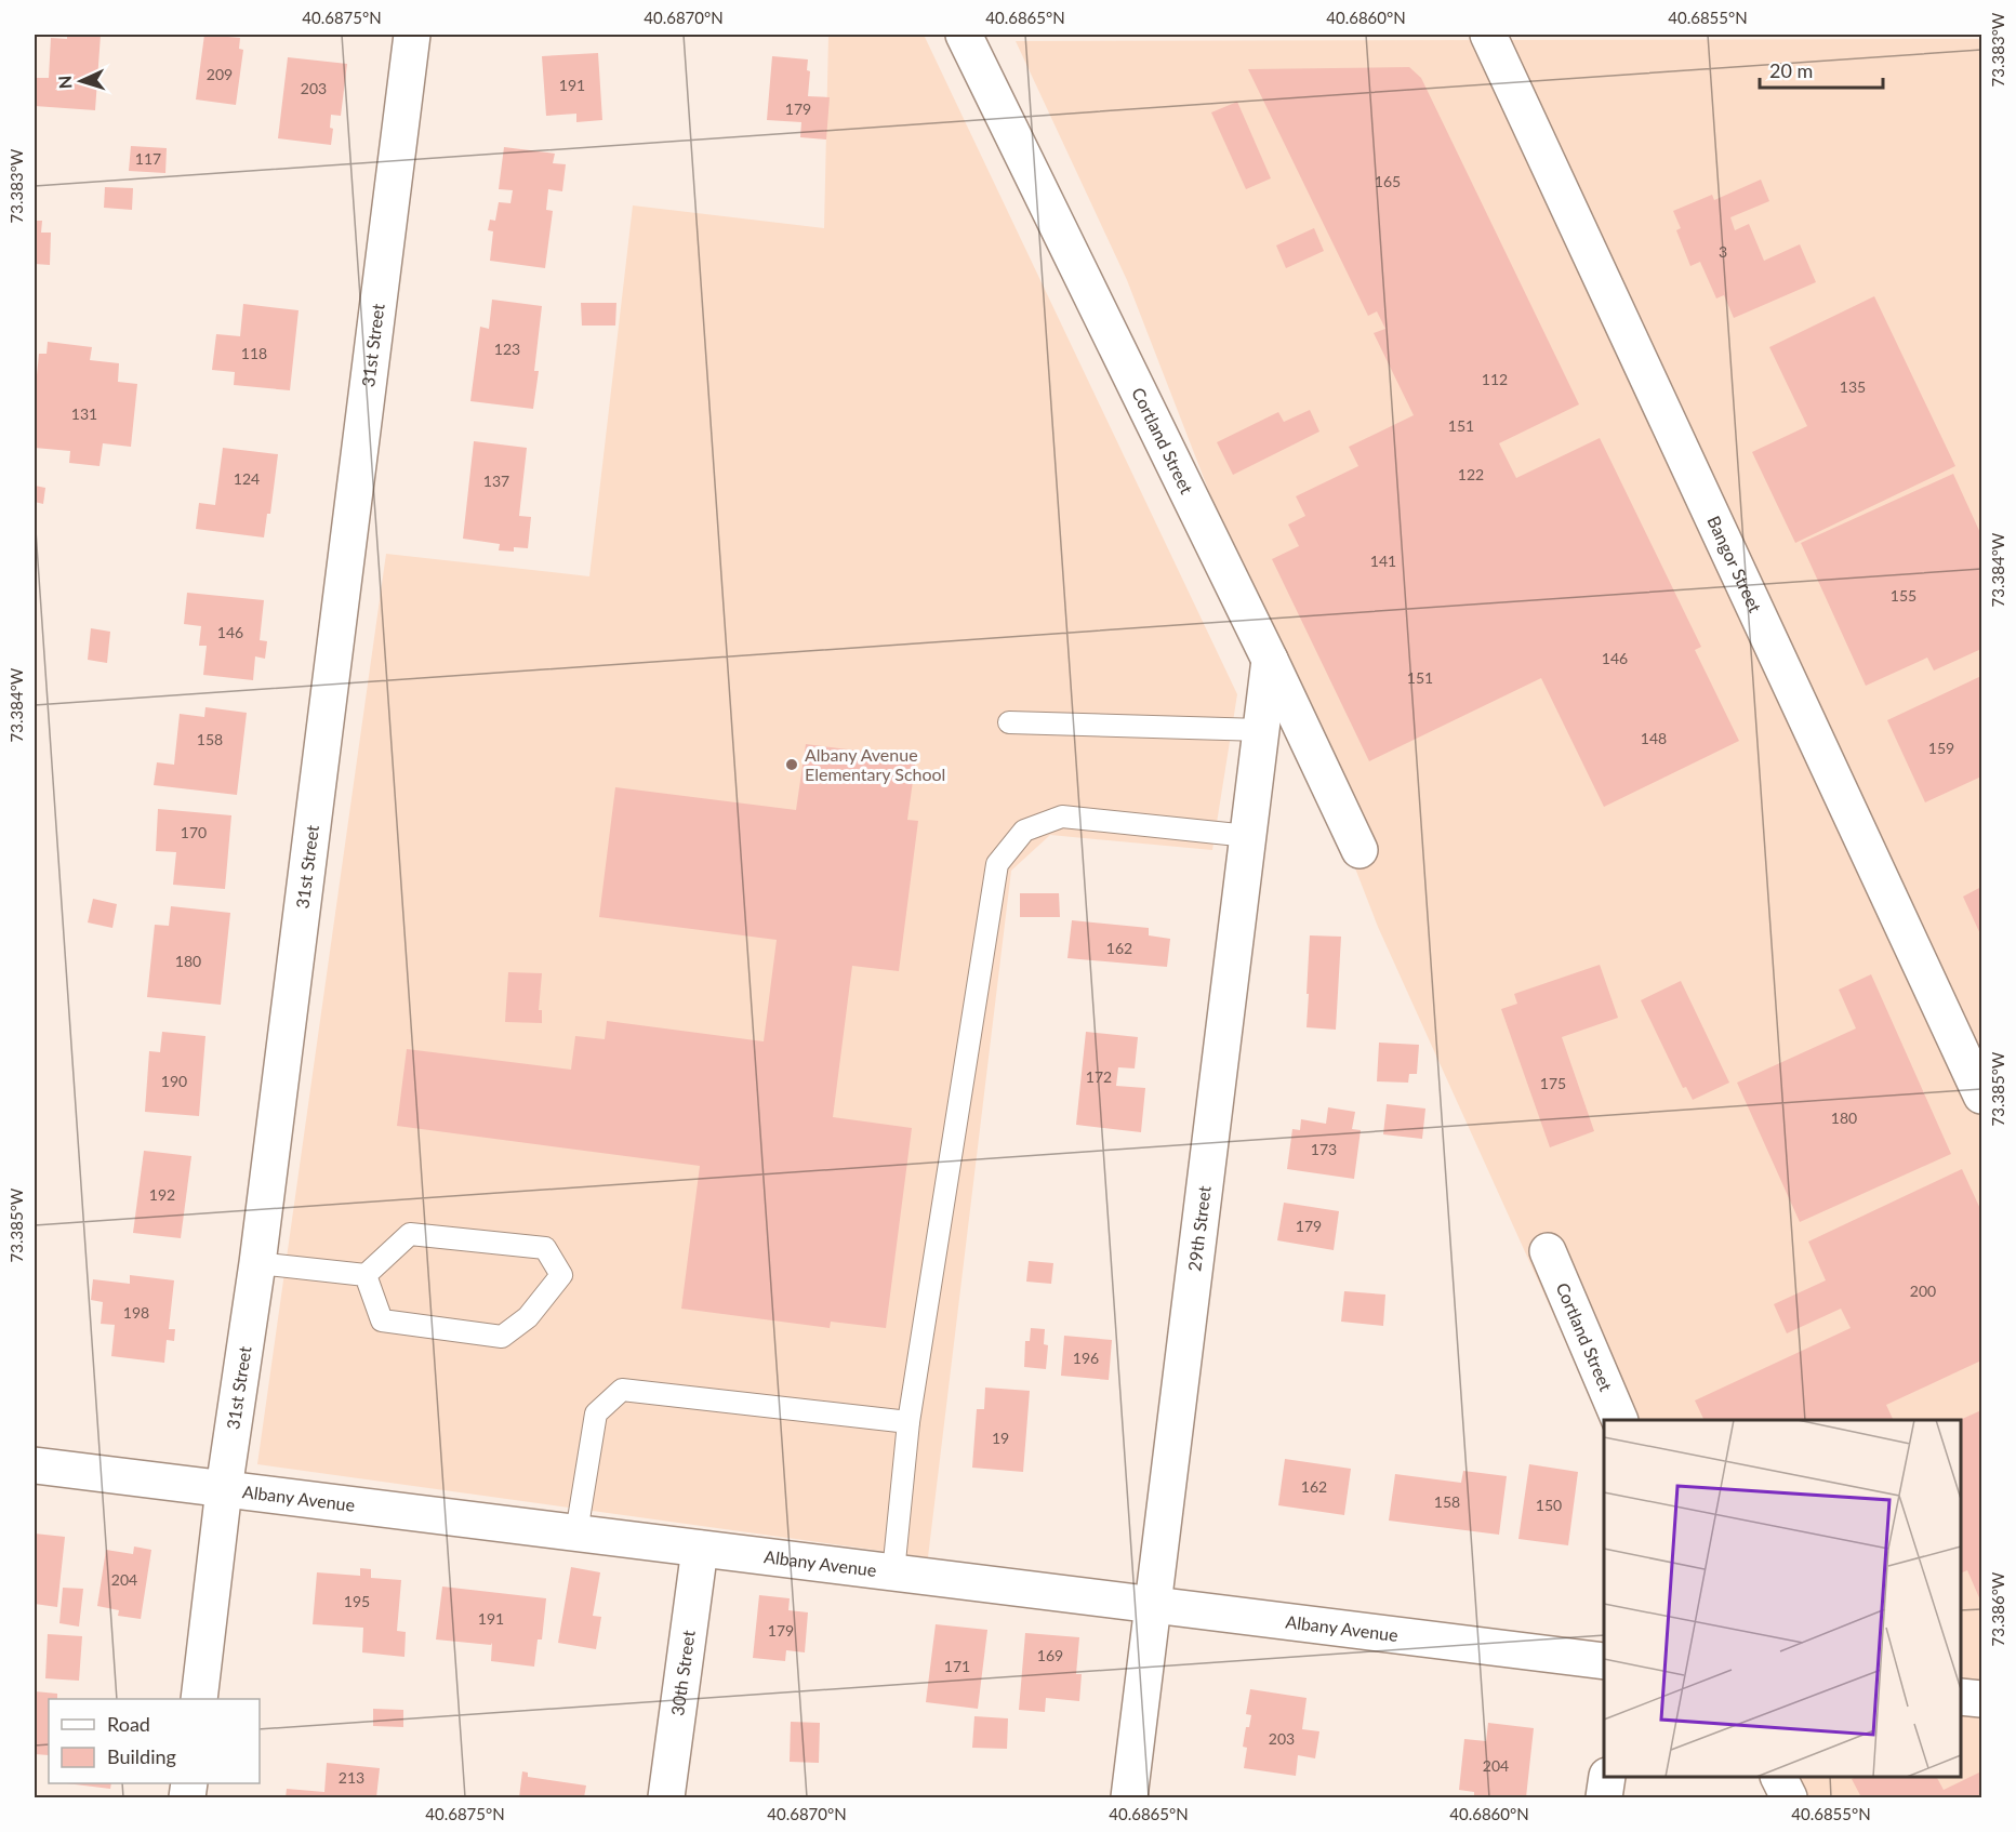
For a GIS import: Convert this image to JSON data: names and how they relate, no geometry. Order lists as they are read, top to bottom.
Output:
{
  "streets": {
    "street": [
      "31st Street",
      "Cortland Street",
      "Bangor Street",
      "29th Street",
      "Albany Avenue",
      "30th Street"
    ]
  },
  "crossings": [
    ["31st Street", "Albany Avenue"],
    ["Cortland Street", "29th Street"],
    ["29th Street", "Albany Avenue"],
    ["Albany Avenue", "30th Street"]
  ],
  "places": ["Albany Avenue Elementary School"],
  "house_numbers": [
    "209",
    "191",
    "203",
    "179",
    "117",
    "165",
    "3",
    "123",
    "118",
    "112",
    "135",
    "131",
    "151",
    "122",
    "124",
    "137",
    "141",
    "155",
    "146",
    "146",
    "151",
    "148",
    "158",
    "159",
    "170",
    "162",
    "180",
    "172",
    "190",
    "175",
    "180",
    "173",
    "192",
    "179",
    "200",
    "198",
    "196",
    "19",
    "162",
    "158",
    "150",
    "204",
    "195",
    "191",
    "179",
    "169",
    "171",
    "203",
    "204",
    "213"
  ],
  "legend": ["Road", "Building"],
  "scale_bar": "20 m",
  "north": "left",
  "coordinates": [
    "40.6875°N",
    "40.6870°N",
    "40.6865°N",
    "40.6860°N",
    "40.6855°N",
    "73.383°W",
    "73.384°W",
    "73.385°W",
    "73.386°W"
  ]
}
